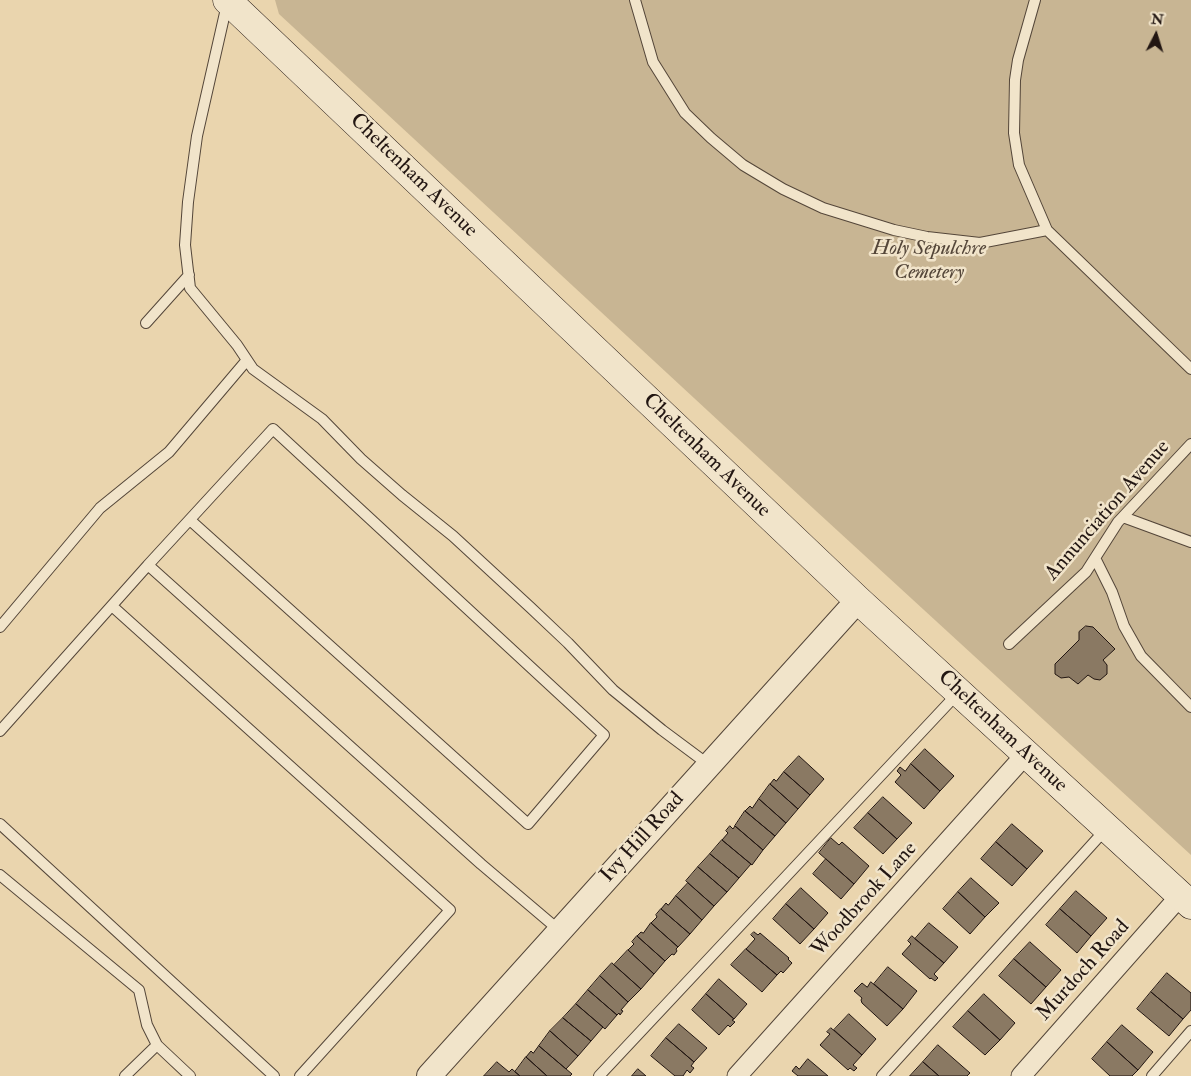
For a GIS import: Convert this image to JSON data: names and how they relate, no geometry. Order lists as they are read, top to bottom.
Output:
{
  "streets": {
    "main road": ["Cheltenham Avenue"],
    "street": ["Ivy Hill Road", "Woodbrook Lane", "Murdoch Road"],
    "lane": ["Annunciation Avenue"]
  },
  "crossings": [
    ["Cheltenham Avenue", "Ivy Hill Road"],
    ["Cheltenham Avenue", "Woodbrook Lane"],
    ["Cheltenham Avenue", "Murdoch Road"]
  ],
  "parks": ["Holy Sepulchre Cemetery"],
  "north": "top"
}
